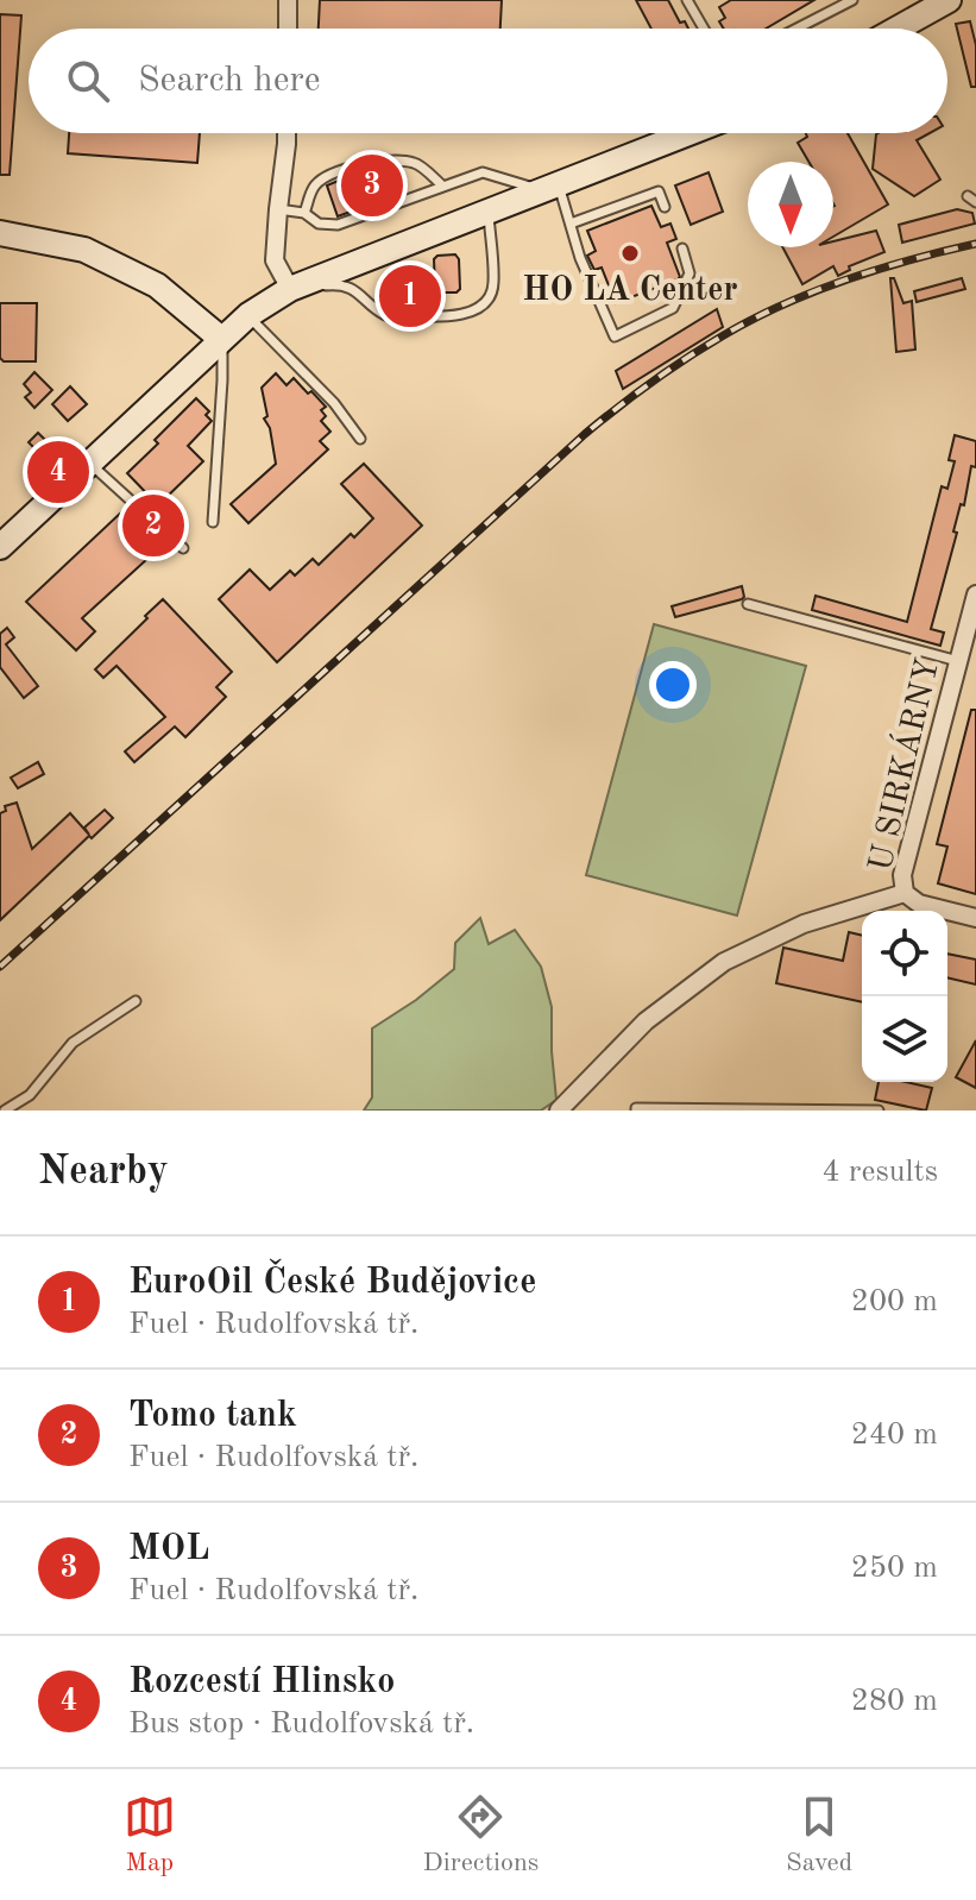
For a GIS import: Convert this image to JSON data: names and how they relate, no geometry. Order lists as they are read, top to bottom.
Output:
{
  "streets": {
    "street": ["U SIRKÁRNY"]
  },
  "places": ["HO LA Center"],
  "north": "bottom",
  "page": {
    "search": "Search here",
    "pins": [
      "3",
      "1",
      "4",
      "2"
    ],
    "heading": ["Nearby", "4 results"],
    "list": [
      {
        "mark": "1",
        "name": "EuroOil České Budějovice",
        "note": "Fuel · Rudolfovská tř.",
        "value": "200 m"
      },
      {
        "mark": "2",
        "name": "Tomo tank",
        "note": "Fuel · Rudolfovská tř.",
        "value": "240 m"
      },
      {
        "mark": "3",
        "name": "MOL",
        "note": "Fuel · Rudolfovská tř.",
        "value": "250 m"
      },
      {
        "mark": "4",
        "name": "Rozcestí Hlinsko",
        "note": "Bus stop · Rudolfovská tř.",
        "value": "280 m"
      }
    ],
    "nav": ["Map", "Directions", "Saved"]
  }
}
